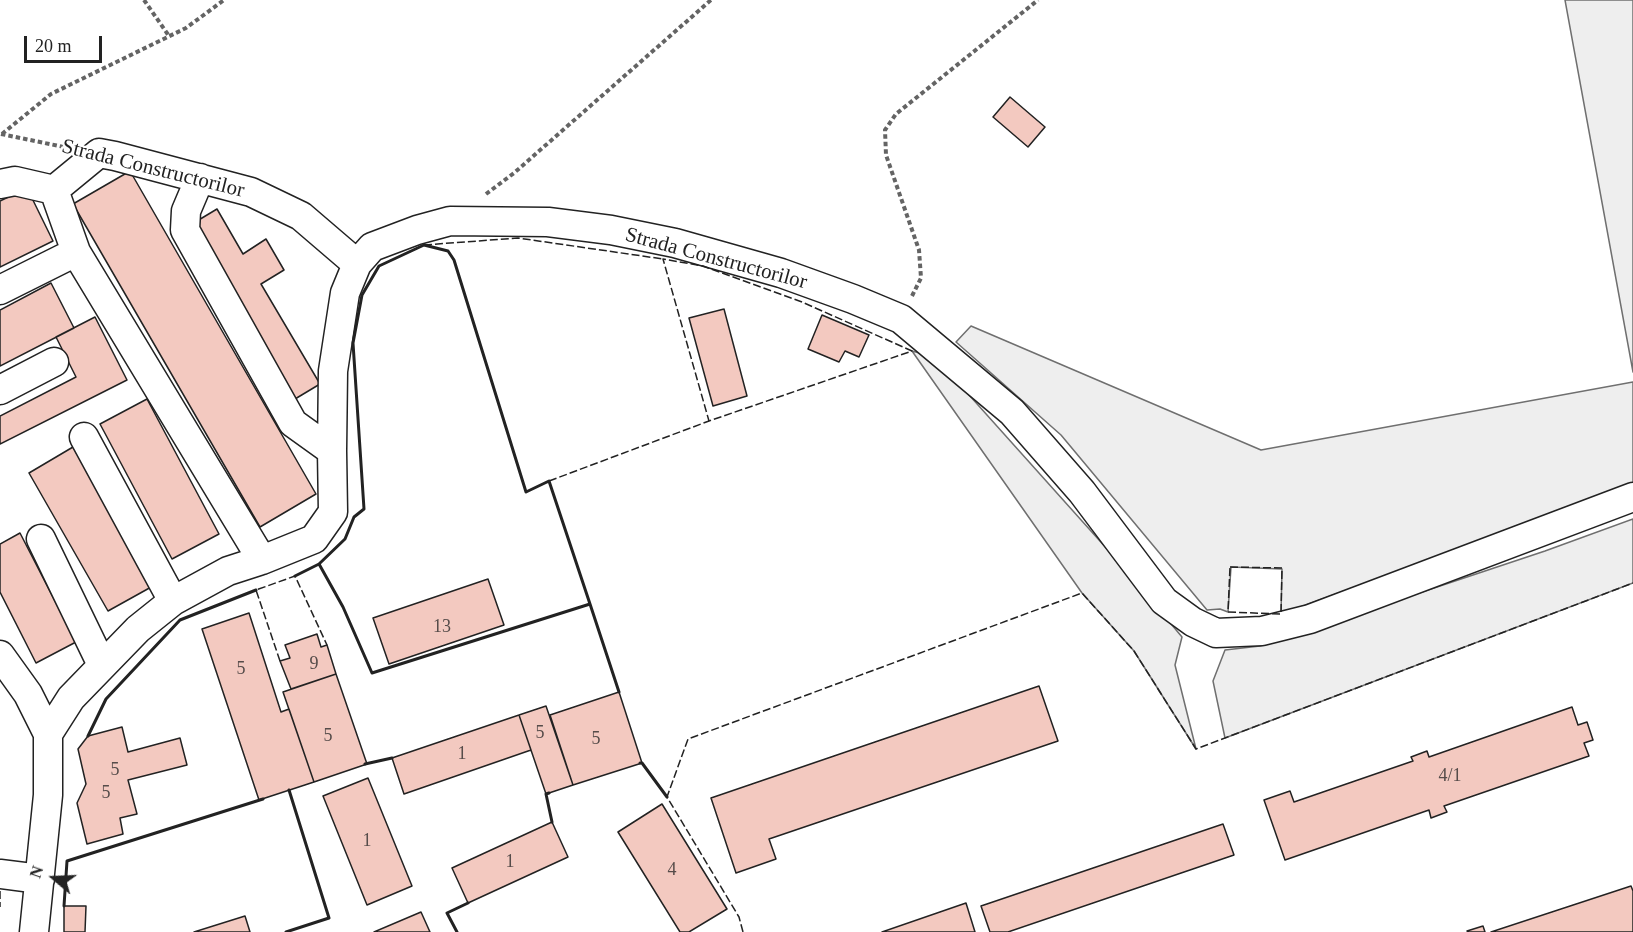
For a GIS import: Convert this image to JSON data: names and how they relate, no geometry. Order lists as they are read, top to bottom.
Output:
{
  "streets": {
    "street": ["Strada Constructorilor"]
  },
  "house_numbers": [
    "13",
    "9",
    "5",
    "5",
    "5",
    "5",
    "1",
    "5",
    "4/1",
    "5",
    "1",
    "1",
    "4"
  ],
  "scale_bar": "20 m",
  "north": "left"
}
